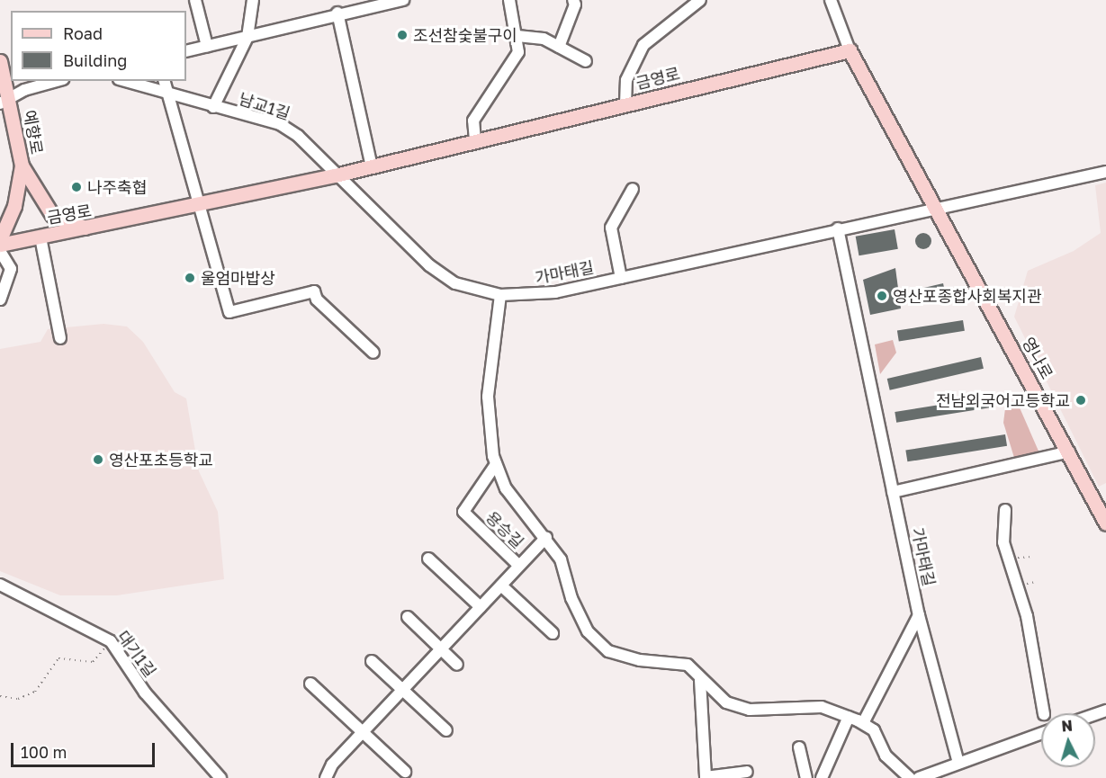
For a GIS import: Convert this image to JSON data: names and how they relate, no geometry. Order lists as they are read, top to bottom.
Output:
{
  "streets": {
    "main road": ["금영로", "예향로", "영나로"],
    "street": [
      "남교1길",
      "가마태길",
      "용승길",
      "대기1길"
    ]
  },
  "crossings": [
    ["금영로", "남교1길"],
    ["금영로", "가마태길"],
    ["금영로", "영나로"],
    ["남교1길", "가마태길"],
    ["가마태길", "영나로"]
  ],
  "places": [
    "조선참숯불구이",
    "나주축협",
    "울엄마밥상",
    "영산포종합사회복지관",
    "전남외국어고등학교",
    "영산포초등학교"
  ],
  "legend": ["Road", "Building"],
  "scale_bar": "100 m",
  "north": "top"
}
